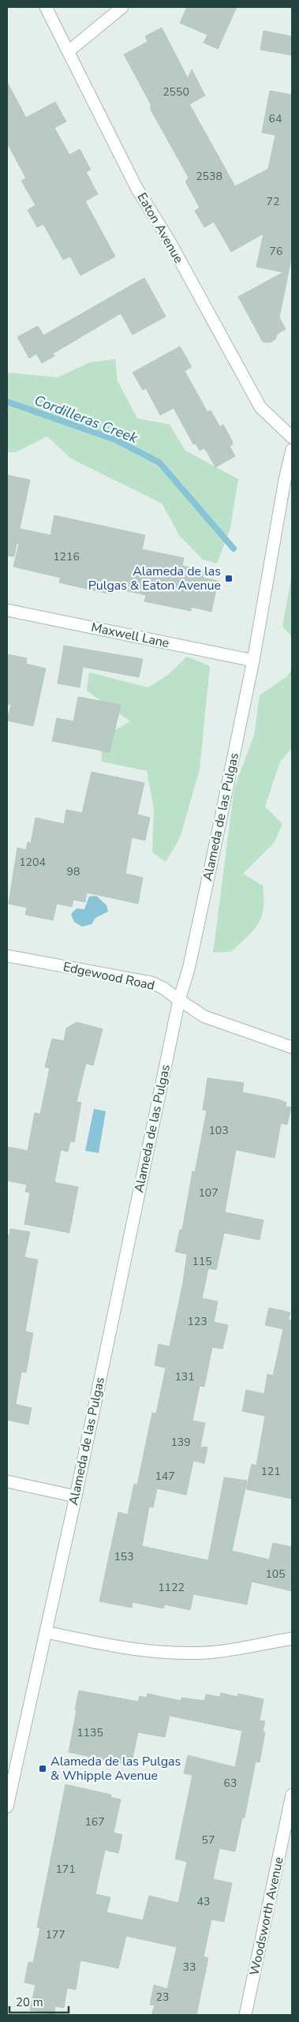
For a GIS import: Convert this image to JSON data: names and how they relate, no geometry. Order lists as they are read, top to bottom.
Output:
{
  "streets": {
    "main road": [
      "Eaton Avenue",
      "Maxwell Lane",
      "Alameda de las Pulgas",
      "Edgewood Road",
      "Woodsworth Avenue"
    ]
  },
  "crossings": [
    ["Maxwell Lane", "Alameda de las Pulgas"],
    ["Alameda de las Pulgas", "Edgewood Road"]
  ],
  "water": ["Cordilleras Creek"],
  "places": {
    "transit": ["Alameda de las Pulgas & Eaton Avenue", "Alameda de las Pulgas & Whipple Avenue"]
  },
  "house_numbers": [
    "2550",
    "64",
    "2538",
    "72",
    "76",
    "1216",
    "1204",
    "98",
    "103",
    "107",
    "115",
    "123",
    "131",
    "139",
    "121",
    "147",
    "153",
    "105",
    "1122",
    "1135",
    "63",
    "167",
    "57",
    "171",
    "43",
    "177",
    "33",
    "23"
  ],
  "scale_bar": "20 m"
}
